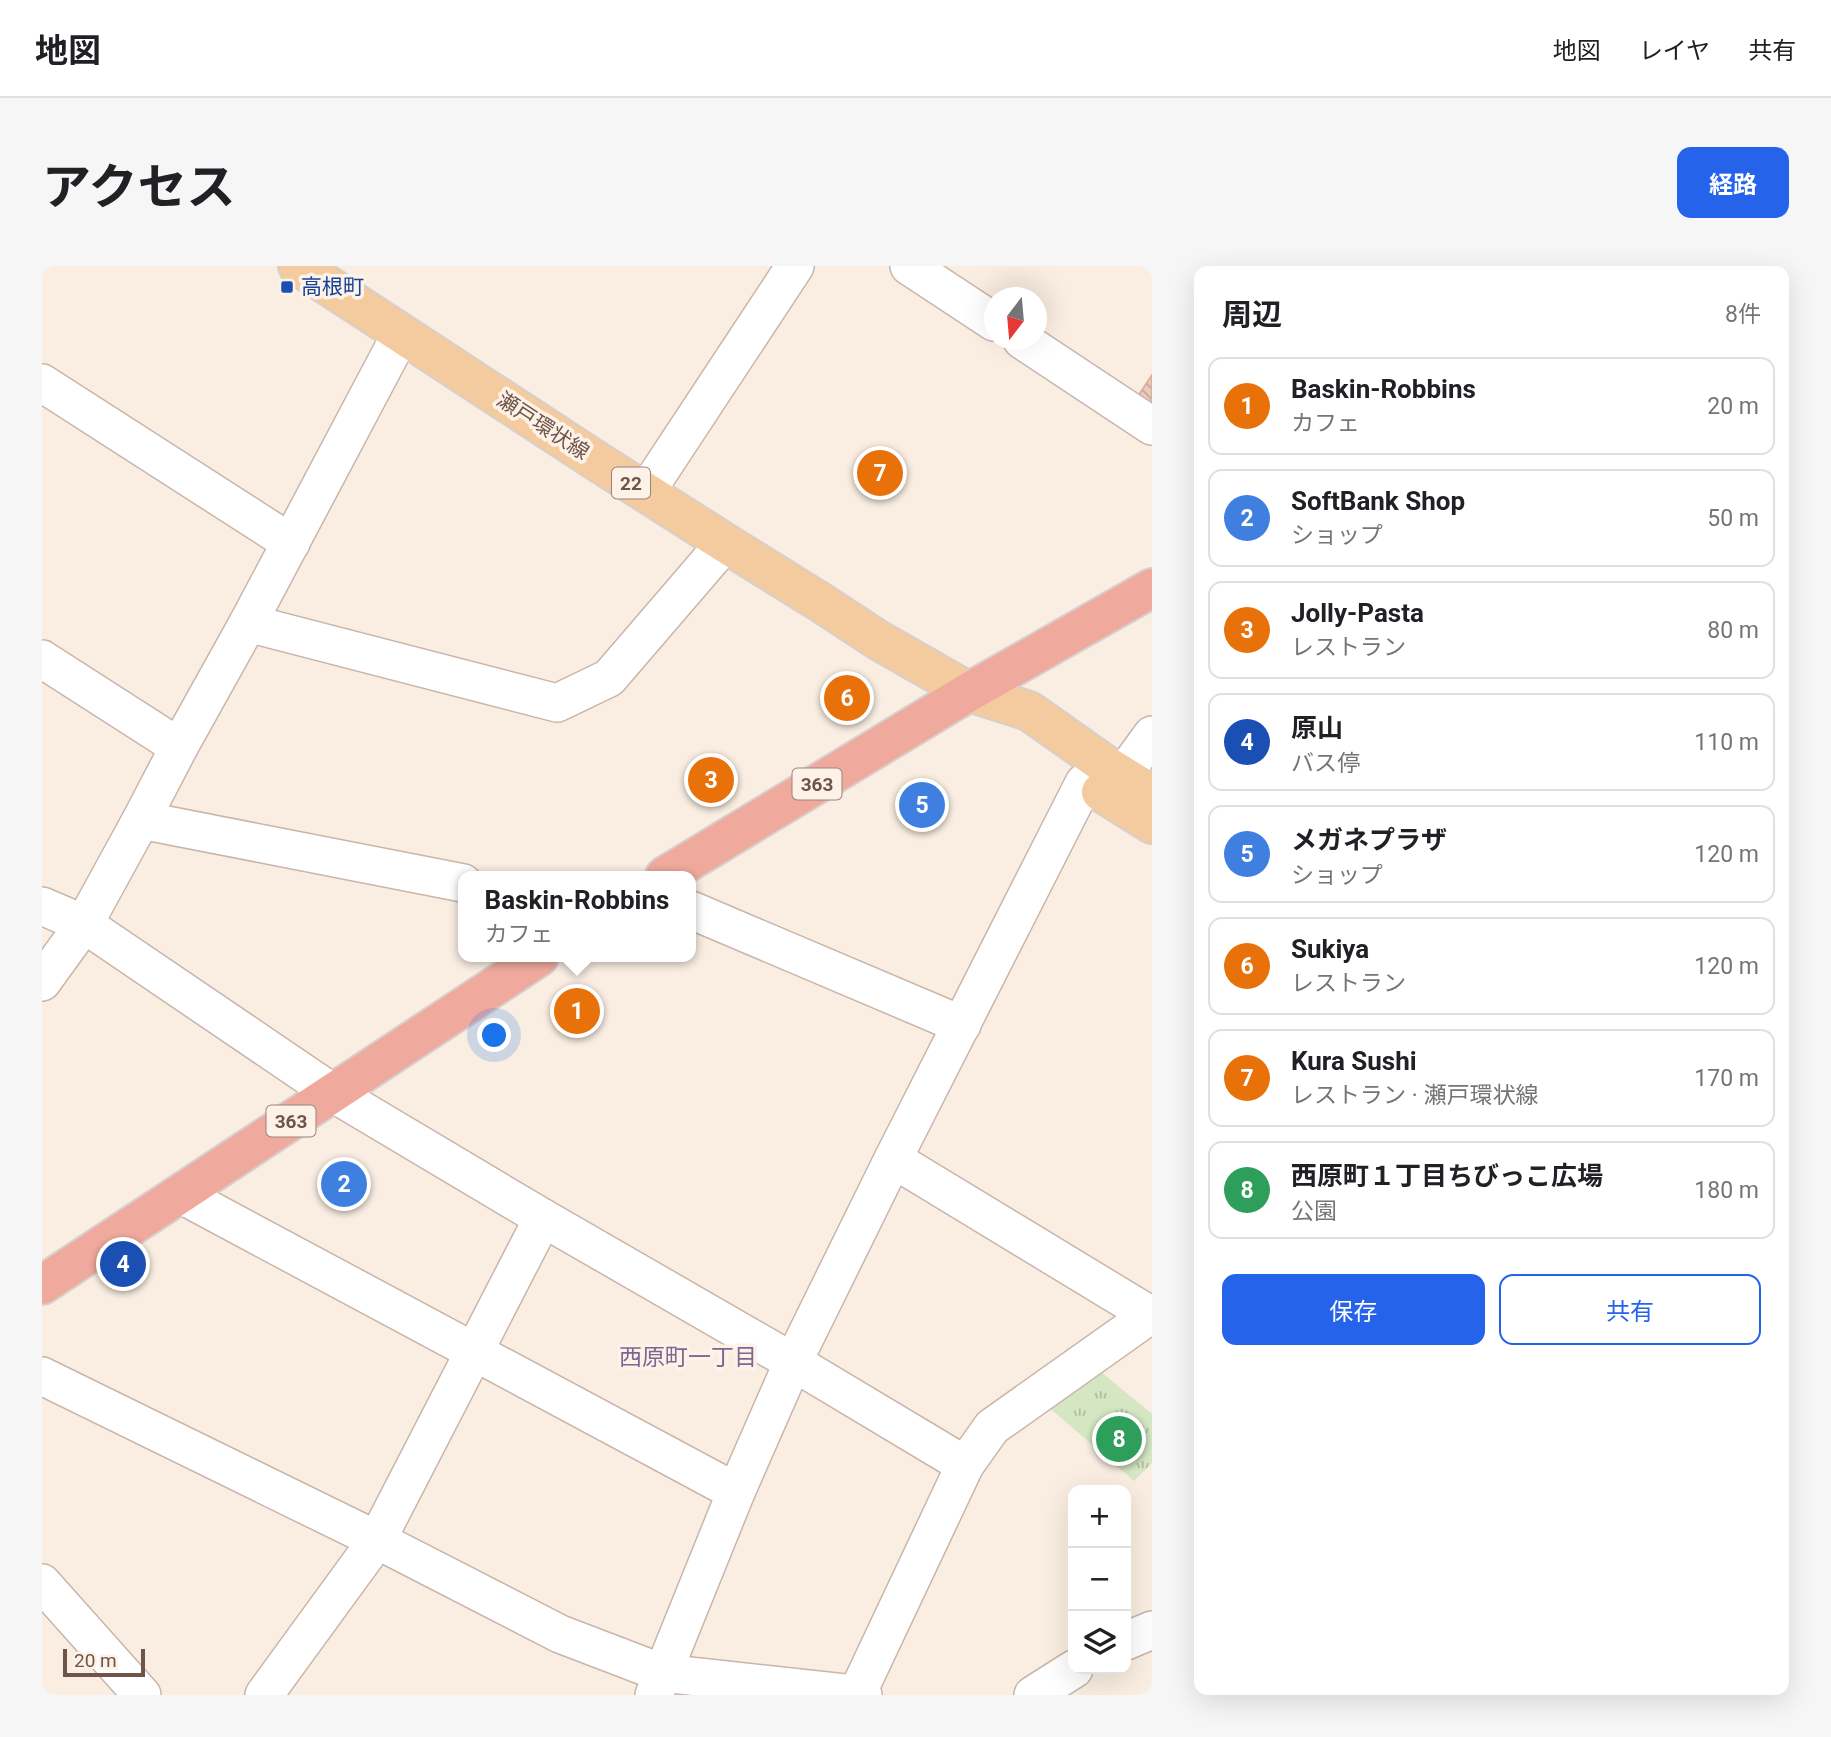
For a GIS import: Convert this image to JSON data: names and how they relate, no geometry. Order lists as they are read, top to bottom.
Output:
{
  "streets": {
    "highway": ["363"],
    "main road": ["瀬戸環状線", "22"]
  },
  "crossings": [
    ["瀬戸環状線", "363"]
  ],
  "districts": ["西原町一丁目"],
  "places": {
    "transit": ["高根町"]
  },
  "scale_bar": "20 m",
  "north": "bottom",
  "page": {
    "header": "地図",
    "nav": ["地図", "レイヤ", "共有"],
    "title": "アクセス",
    "buttons": [
      "経路",
      ["保存", "共有"]
    ],
    "heading": ["周辺", "8件"],
    "list": [
      {
        "mark": "1",
        "name": "Baskin-Robbins",
        "note": "カフェ",
        "value": "20 m"
      },
      {
        "mark": "2",
        "name": "SoftBank Shop",
        "note": "ショップ",
        "value": "50 m"
      },
      {
        "mark": "3",
        "name": "Jolly-Pasta",
        "note": "レストラン",
        "value": "80 m"
      },
      {
        "mark": "4",
        "name": "原山",
        "note": "バス停",
        "value": "110 m"
      },
      {
        "mark": "5",
        "name": "メガネプラザ",
        "note": "ショップ",
        "value": "120 m"
      },
      {
        "mark": "6",
        "name": "Sukiya",
        "note": "レストラン",
        "value": "120 m"
      },
      {
        "mark": "7",
        "name": "Kura Sushi",
        "note": "レストラン · 瀬戸環状線",
        "value": "170 m"
      },
      {
        "mark": "8",
        "name": "西原町１丁目ちびっこ広場",
        "note": "公園",
        "value": "180 m"
      }
    ],
    "pins": [
      "7",
      "6",
      "3",
      "5",
      "1",
      "2",
      "4",
      "8"
    ],
    "popup": ["Baskin-Robbins", "カフェ"],
    "map_buttons": ["+", "−"],
    "scale": "20 m"
  }
}
